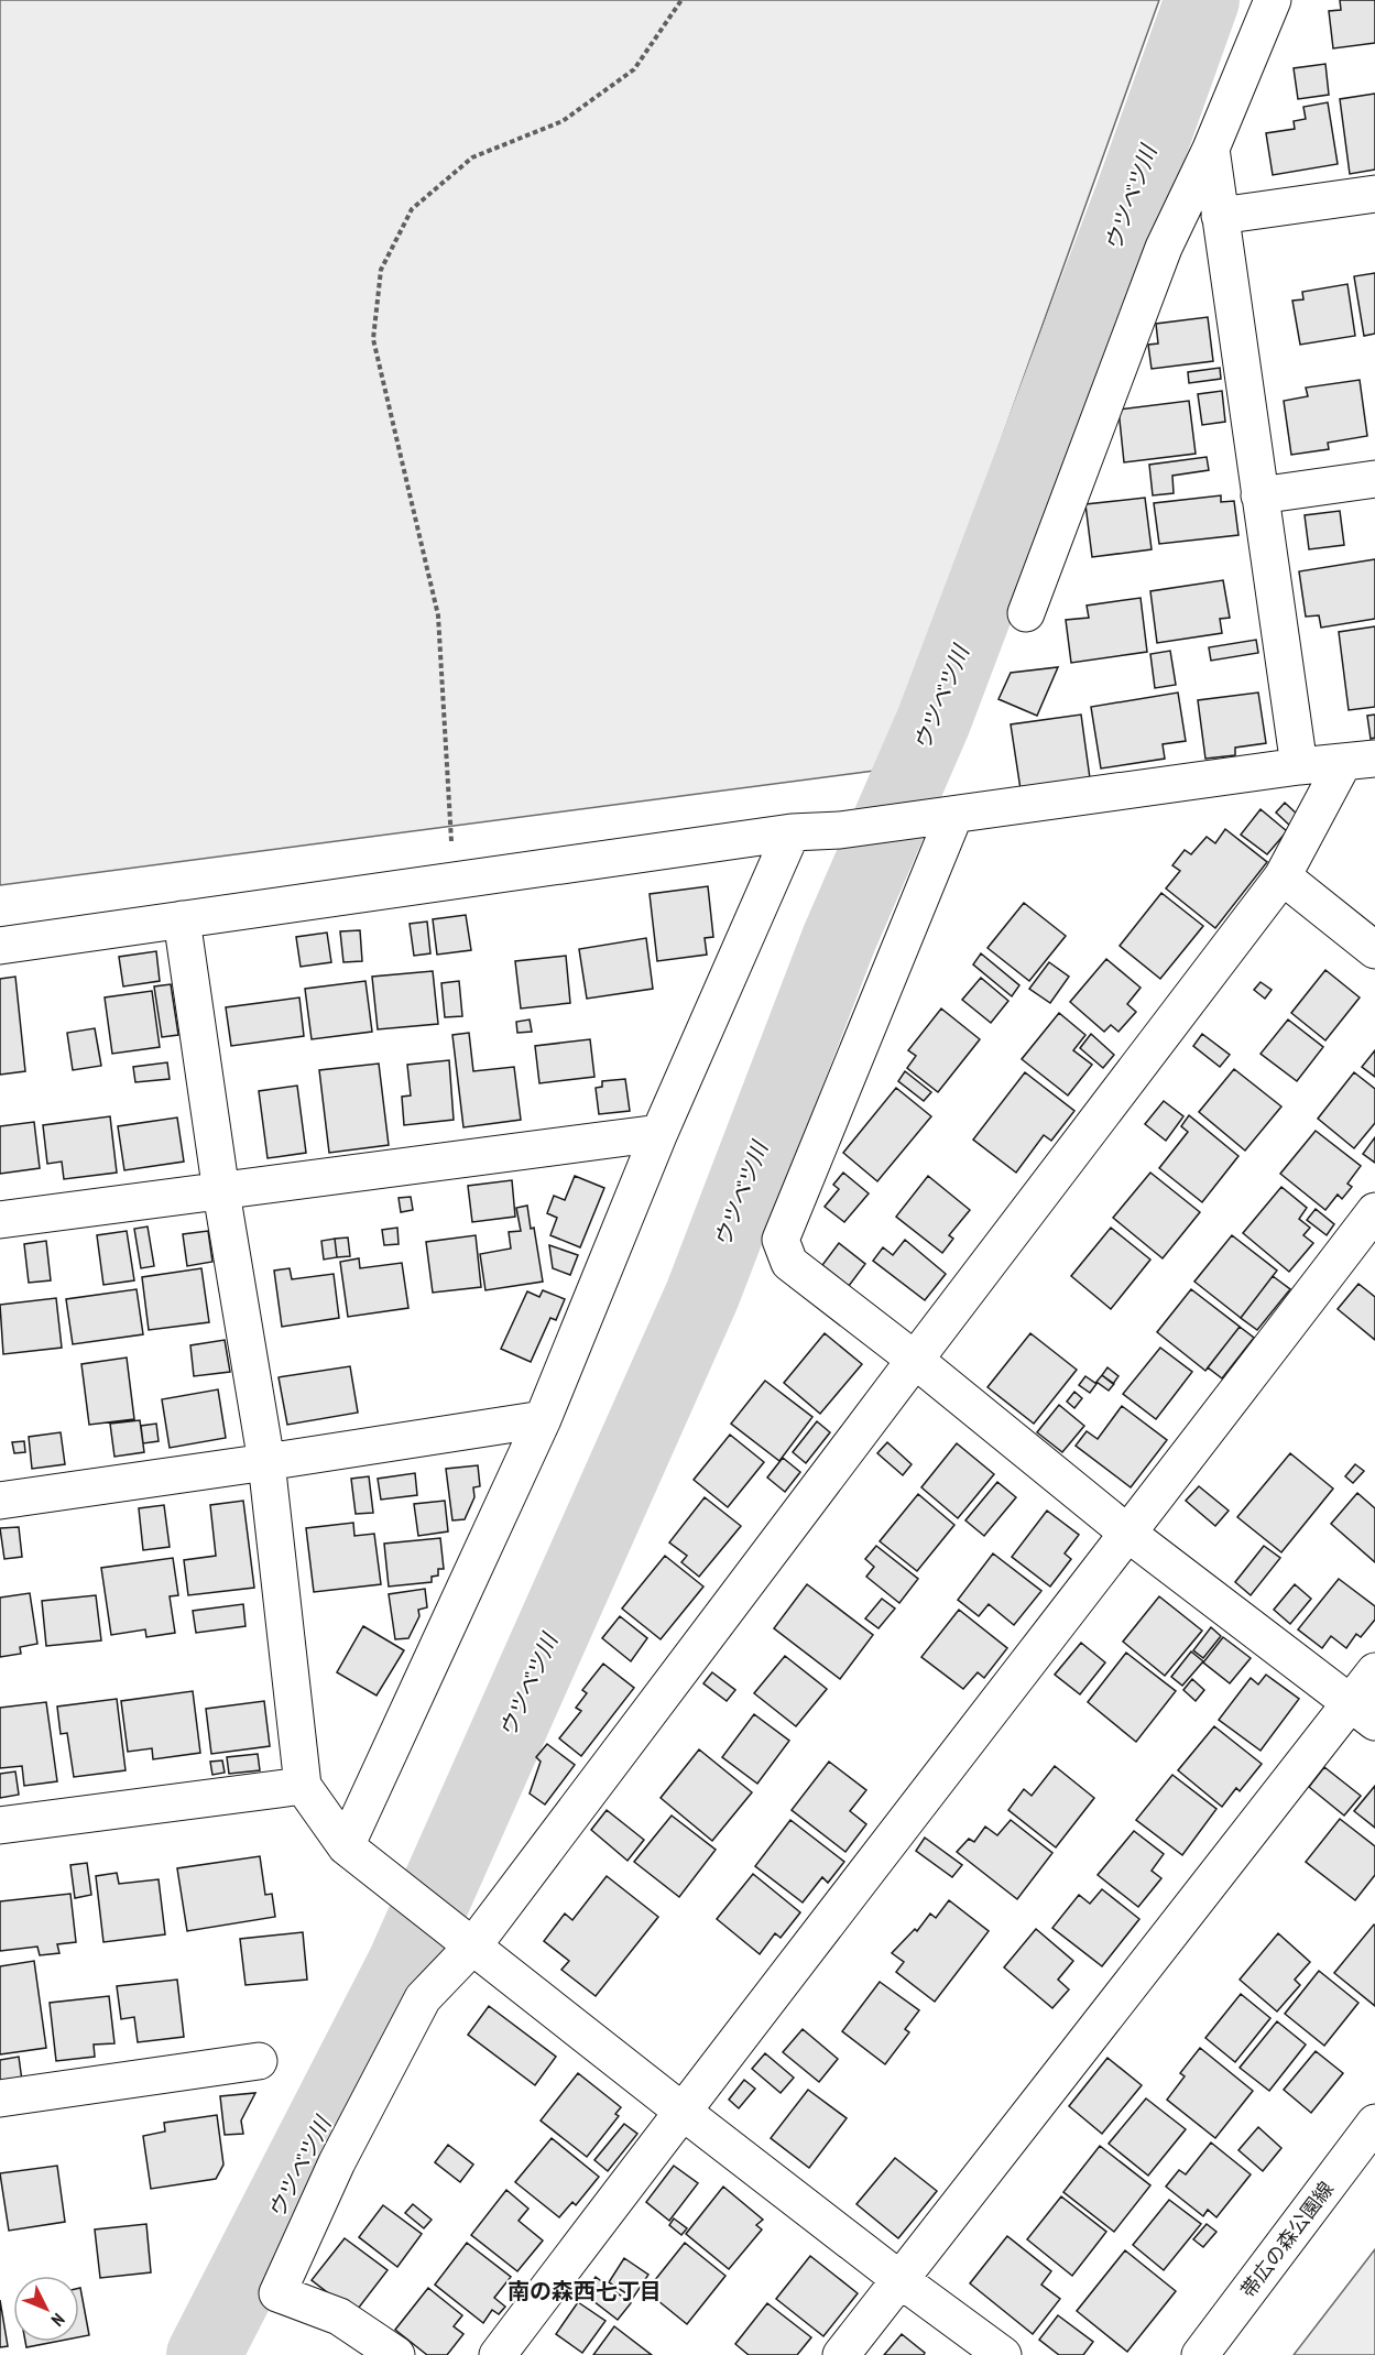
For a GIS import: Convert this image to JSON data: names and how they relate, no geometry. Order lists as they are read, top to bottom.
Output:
{
  "streets": {
    "street": ["帯広の森公園線"]
  },
  "districts": ["南の森西七丁目"],
  "water": ["ウツベツ川"],
  "north": "bottom right"
}
